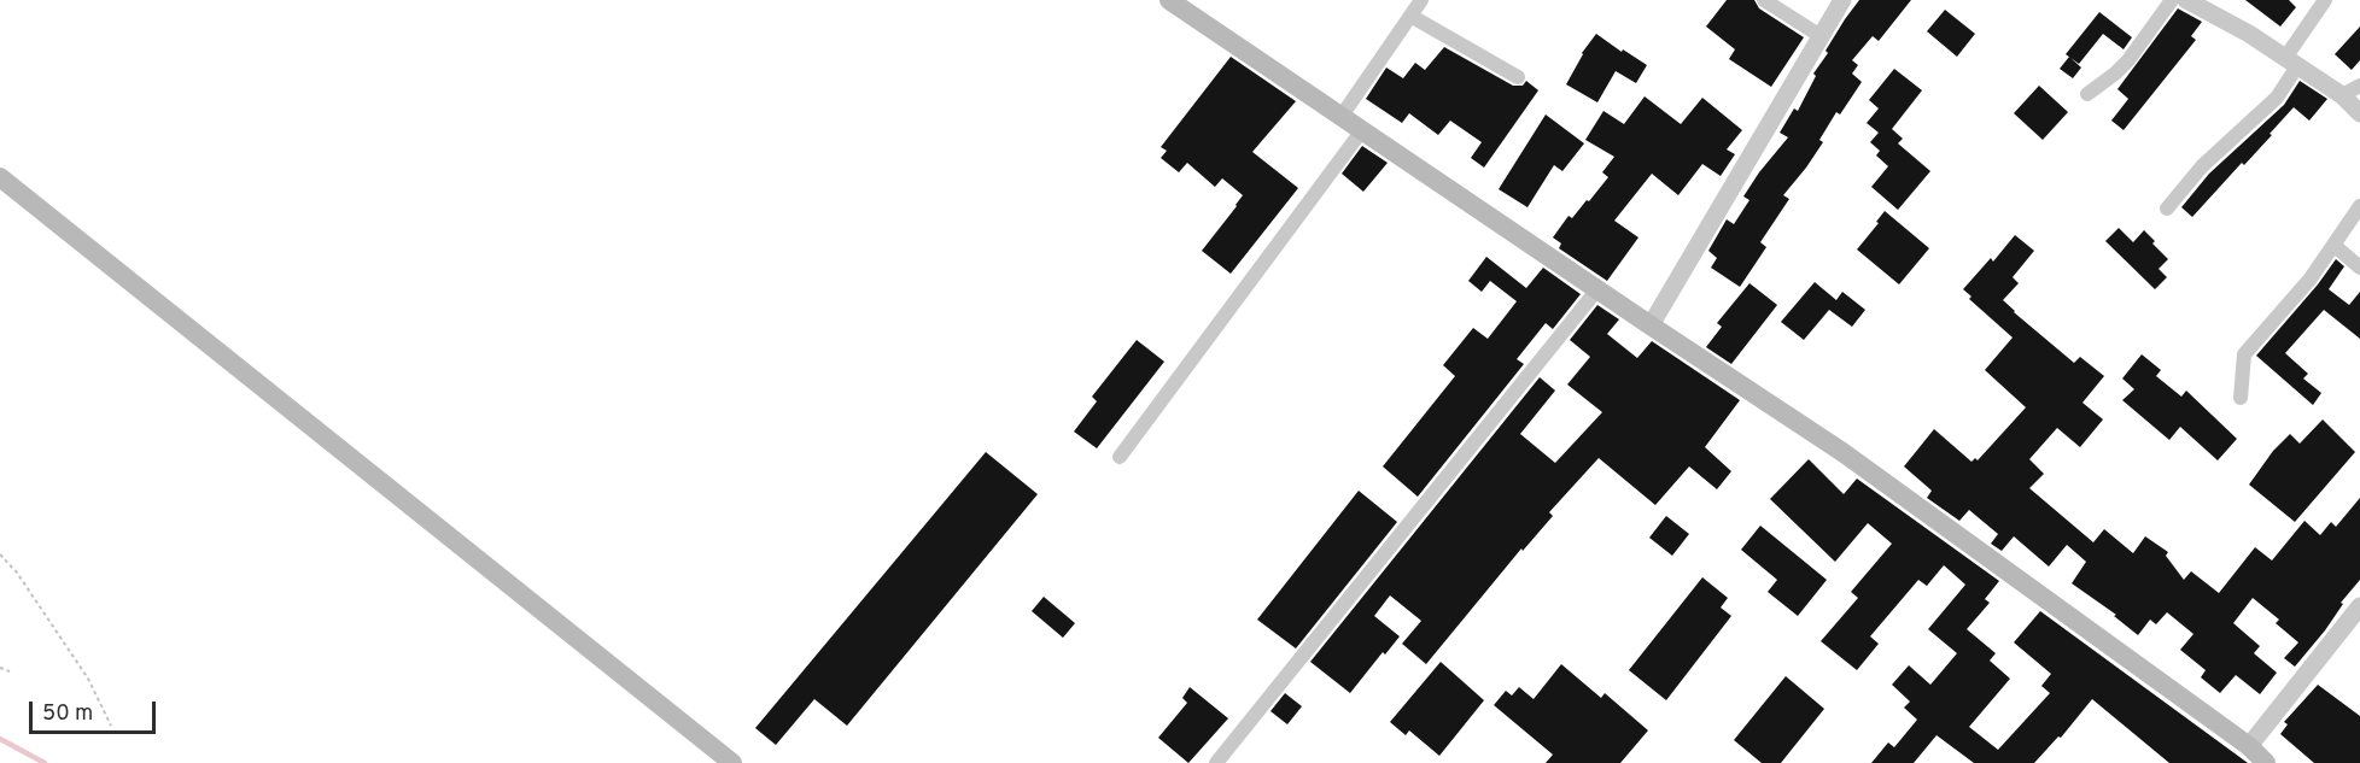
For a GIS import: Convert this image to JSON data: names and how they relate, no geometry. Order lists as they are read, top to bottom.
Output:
{
  "scale_bar": "50 m"
}
